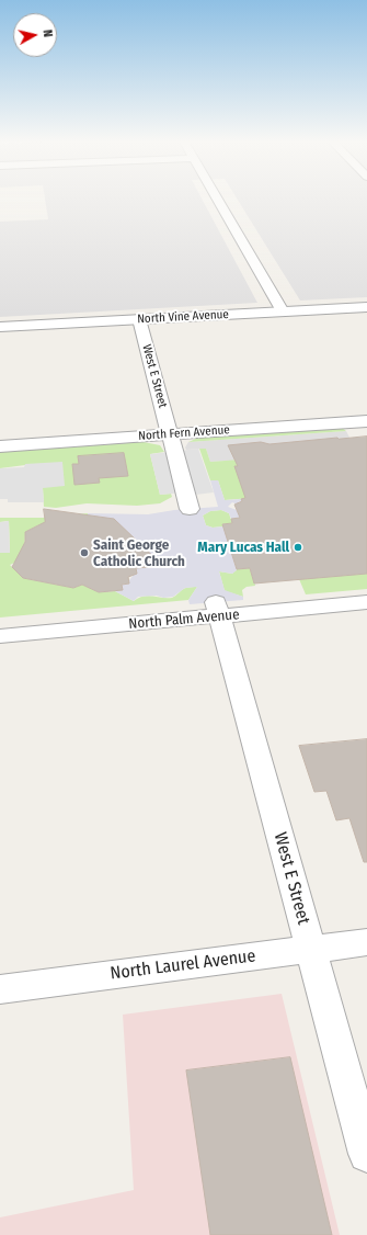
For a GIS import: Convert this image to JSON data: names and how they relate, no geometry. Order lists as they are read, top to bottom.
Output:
{
  "streets": {
    "street": [
      "North Vine Avenue",
      "West E Street",
      "North Fern Avenue",
      "North Palm Avenue",
      "North Laurel Avenue"
    ]
  },
  "crossings": [
    ["North Vine Avenue", "West E Street"],
    ["West E Street", "North Fern Avenue"],
    ["West E Street", "North Palm Avenue"],
    ["West E Street", "North Laurel Avenue"]
  ],
  "places": ["Mary Lucas Hall", "Saint George Catholic Church"],
  "north": "right"
}
